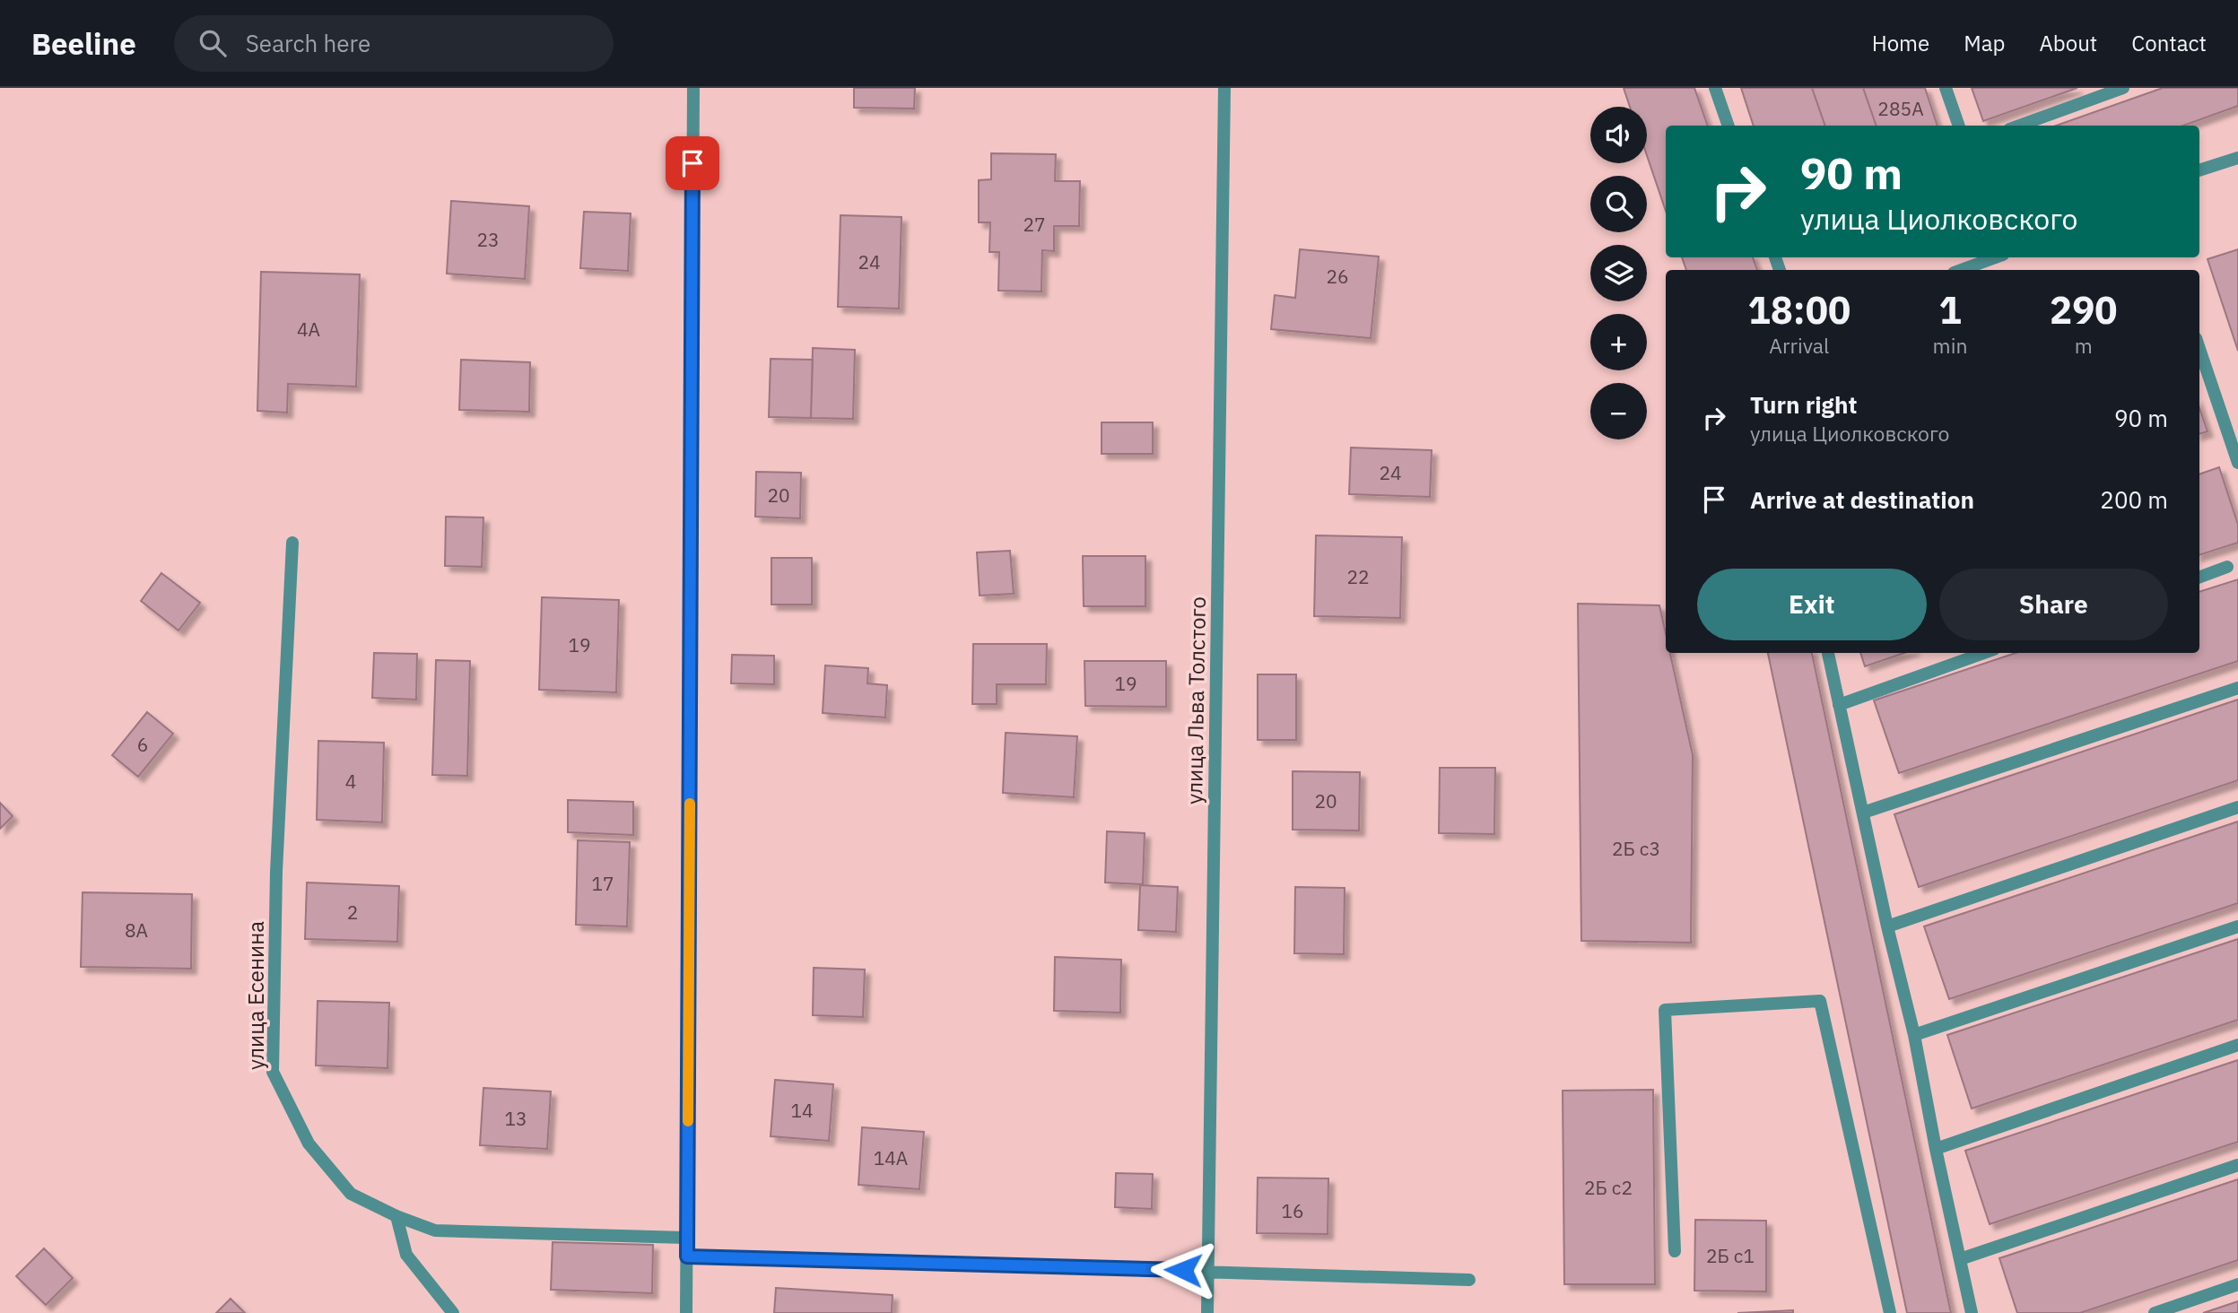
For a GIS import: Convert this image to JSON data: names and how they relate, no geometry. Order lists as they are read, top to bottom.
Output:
{
  "streets": {
    "street": ["улица Льва Толстого", "улица Есенина"]
  },
  "house_numbers": [
    "285А",
    "27",
    "23",
    "24",
    "26",
    "4А",
    "24",
    "20",
    "22",
    "19",
    "19",
    "6",
    "4",
    "20",
    "2Б с3",
    "17",
    "2",
    "8А",
    "14",
    "13",
    "14А",
    "2Б с2",
    "16",
    "2Б с1"
  ],
  "page": {
    "header": "Beeline",
    "search": "Search here",
    "nav": [
      "Home",
      "Map",
      "About",
      "Contact"
    ],
    "map_buttons": ["+", "−"],
    "turn": ["90 m", "улица Циолковского"],
    "eta": [
      "18:00",
      "Arrival",
      "1",
      "min",
      "290",
      "m"
    ],
    "list": [
      {
        "name": "Turn right",
        "note": "улица Циолковского",
        "value": "90 m"
      },
      {
        "name": "Arrive at destination",
        "value": "200 m"
      }
    ],
    "buttons": ["Exit", "Share"]
  }
}
